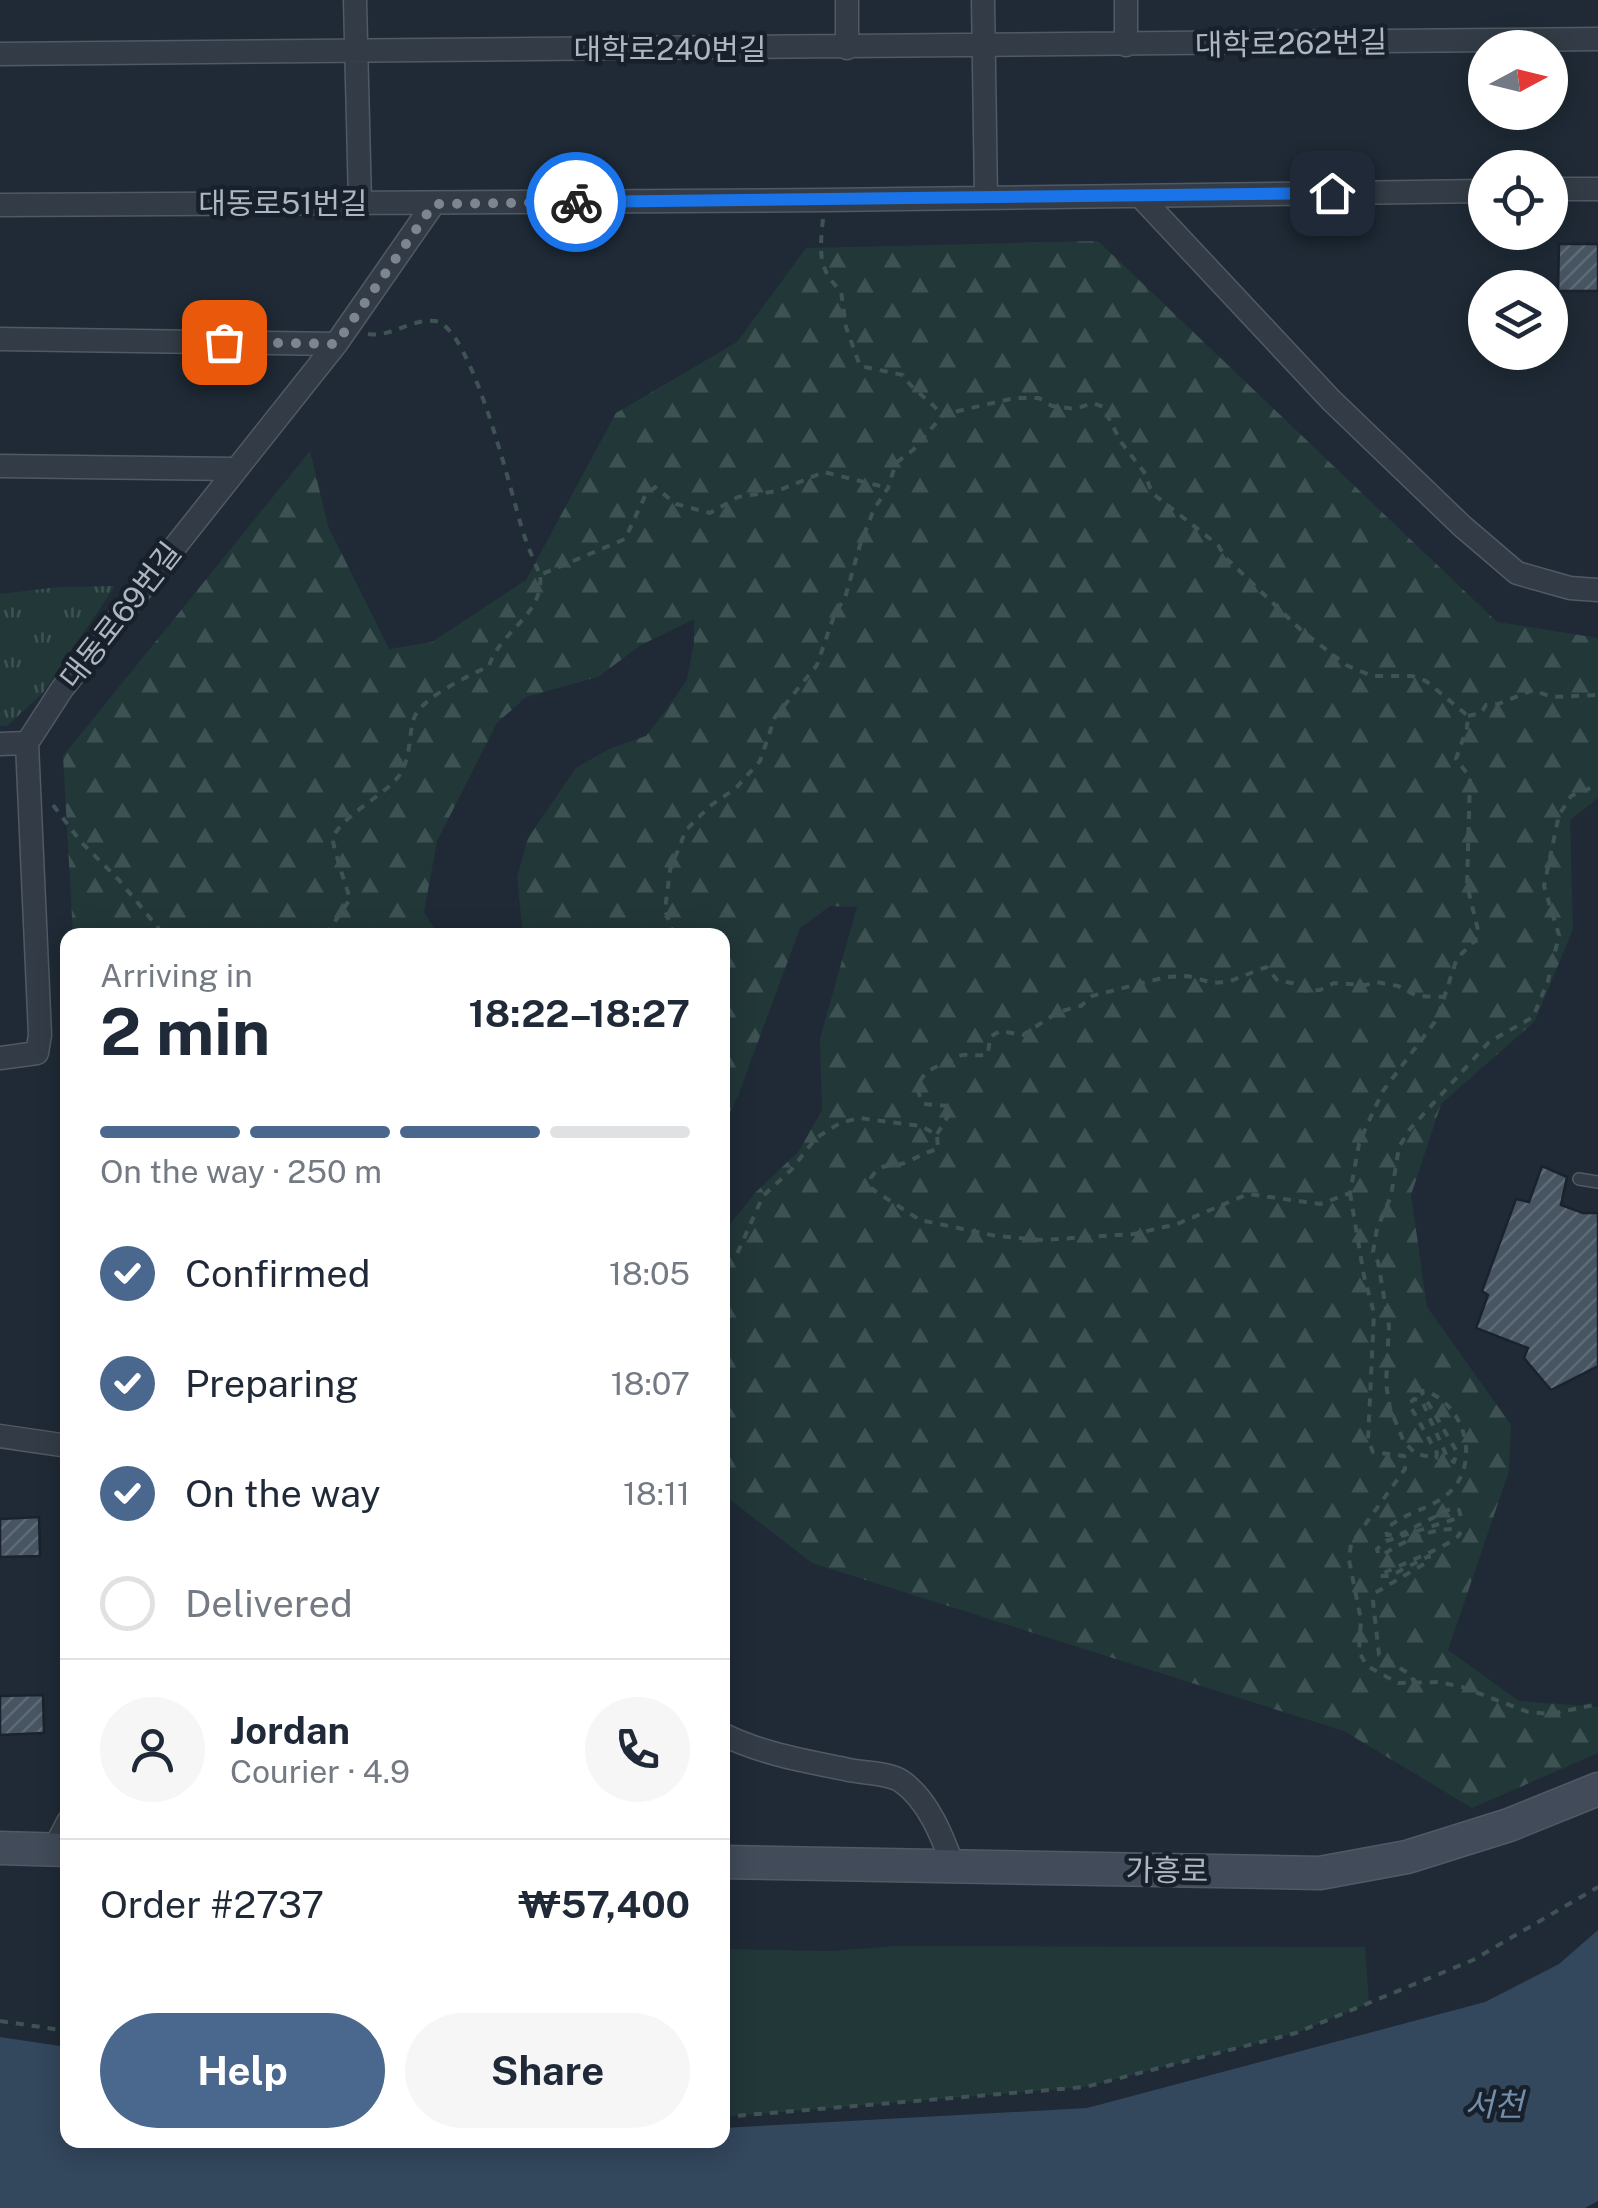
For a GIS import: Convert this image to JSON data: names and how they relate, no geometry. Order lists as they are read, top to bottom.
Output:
{
  "streets": {
    "main road": ["가흥로"],
    "street": [
      "대학로262번길",
      "대학로240번길",
      "대동로51번길",
      "대동로69번길"
    ]
  },
  "crossings": [
    ["대학로262번길", "대학로240번길"],
    ["대동로51번길", "대동로69번길"]
  ],
  "water": ["서천"],
  "north": "right",
  "page": {
    "heading": ["2 min", "Arriving in", "18:22–18:27"],
    "panel": [
      "Jordan",
      "Courier · 4.9",
      "Order #2737",
      "₩57,400"
    ],
    "bar": "On the way · 250 m",
    "list": [
      ["Confirmed", "18:05"],
      ["Preparing", "18:07"],
      ["On the way", "18:11"],
      "Delivered"
    ],
    "buttons": ["Help", "Share"]
  }
}
